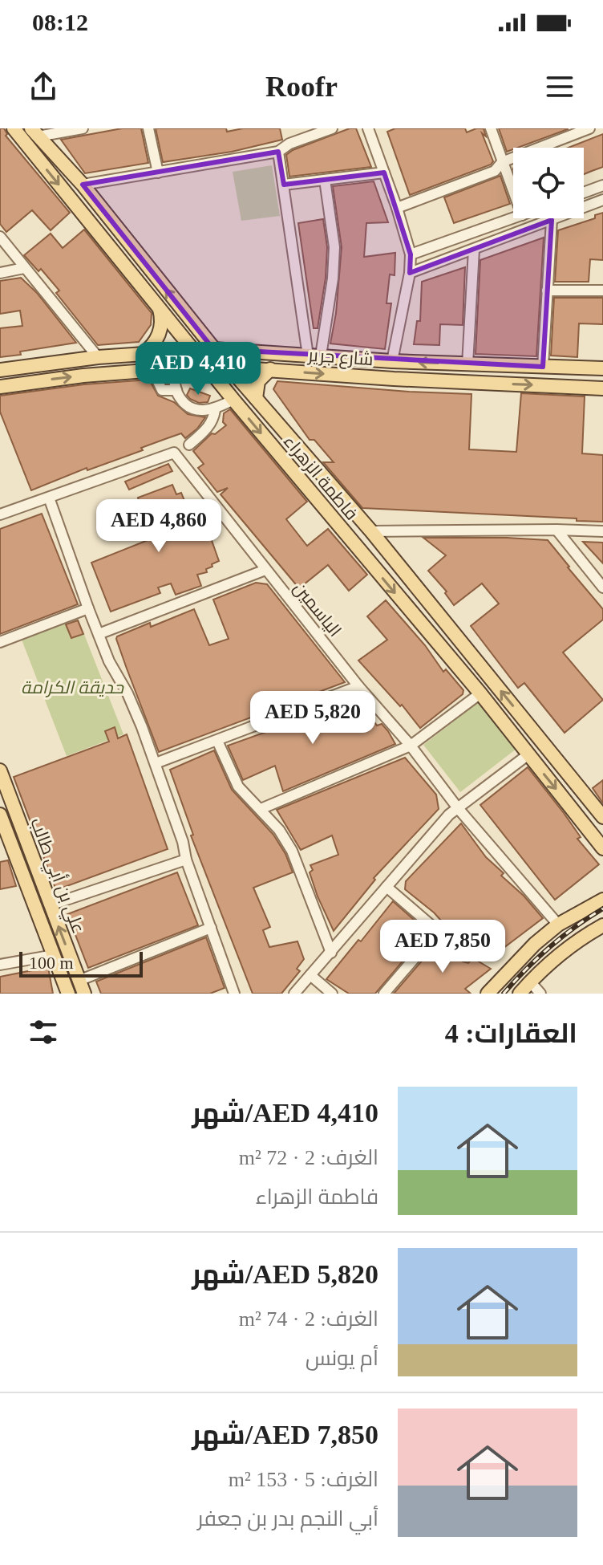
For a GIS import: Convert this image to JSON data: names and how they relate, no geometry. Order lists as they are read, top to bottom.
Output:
{
  "streets": {
    "main road": ["شارع جرير", "فاطمة الزهراء", "علي بن أبي طالب"],
    "street": ["الياسمين"]
  },
  "crossings": [
    ["شارع جرير", "فاطمة الزهراء"]
  ],
  "parks": ["حديقة الكرامة"],
  "scale_bar": "100 m",
  "page": {
    "status": "08:12",
    "header": "Roofr",
    "price": [
      "AED 4,410",
      "AED 4,860",
      "AED 5,820",
      "AED 7,850"
    ],
    "scale": "100 m",
    "heading": "العقارات: 4",
    "list": [
      {
        "name": "AED 4,410/شهر",
        "note": "الغرف: 2 · 72 m² · فاطمة الزهراء"
      },
      {
        "name": "AED 5,820/شهر",
        "note": "الغرف: 2 · 74 m² · أم يونس"
      },
      {
        "name": "AED 7,850/شهر",
        "note": "الغرف: 5 · 153 m² · أبي النجم بدر بن جعفر"
      }
    ]
  }
}
